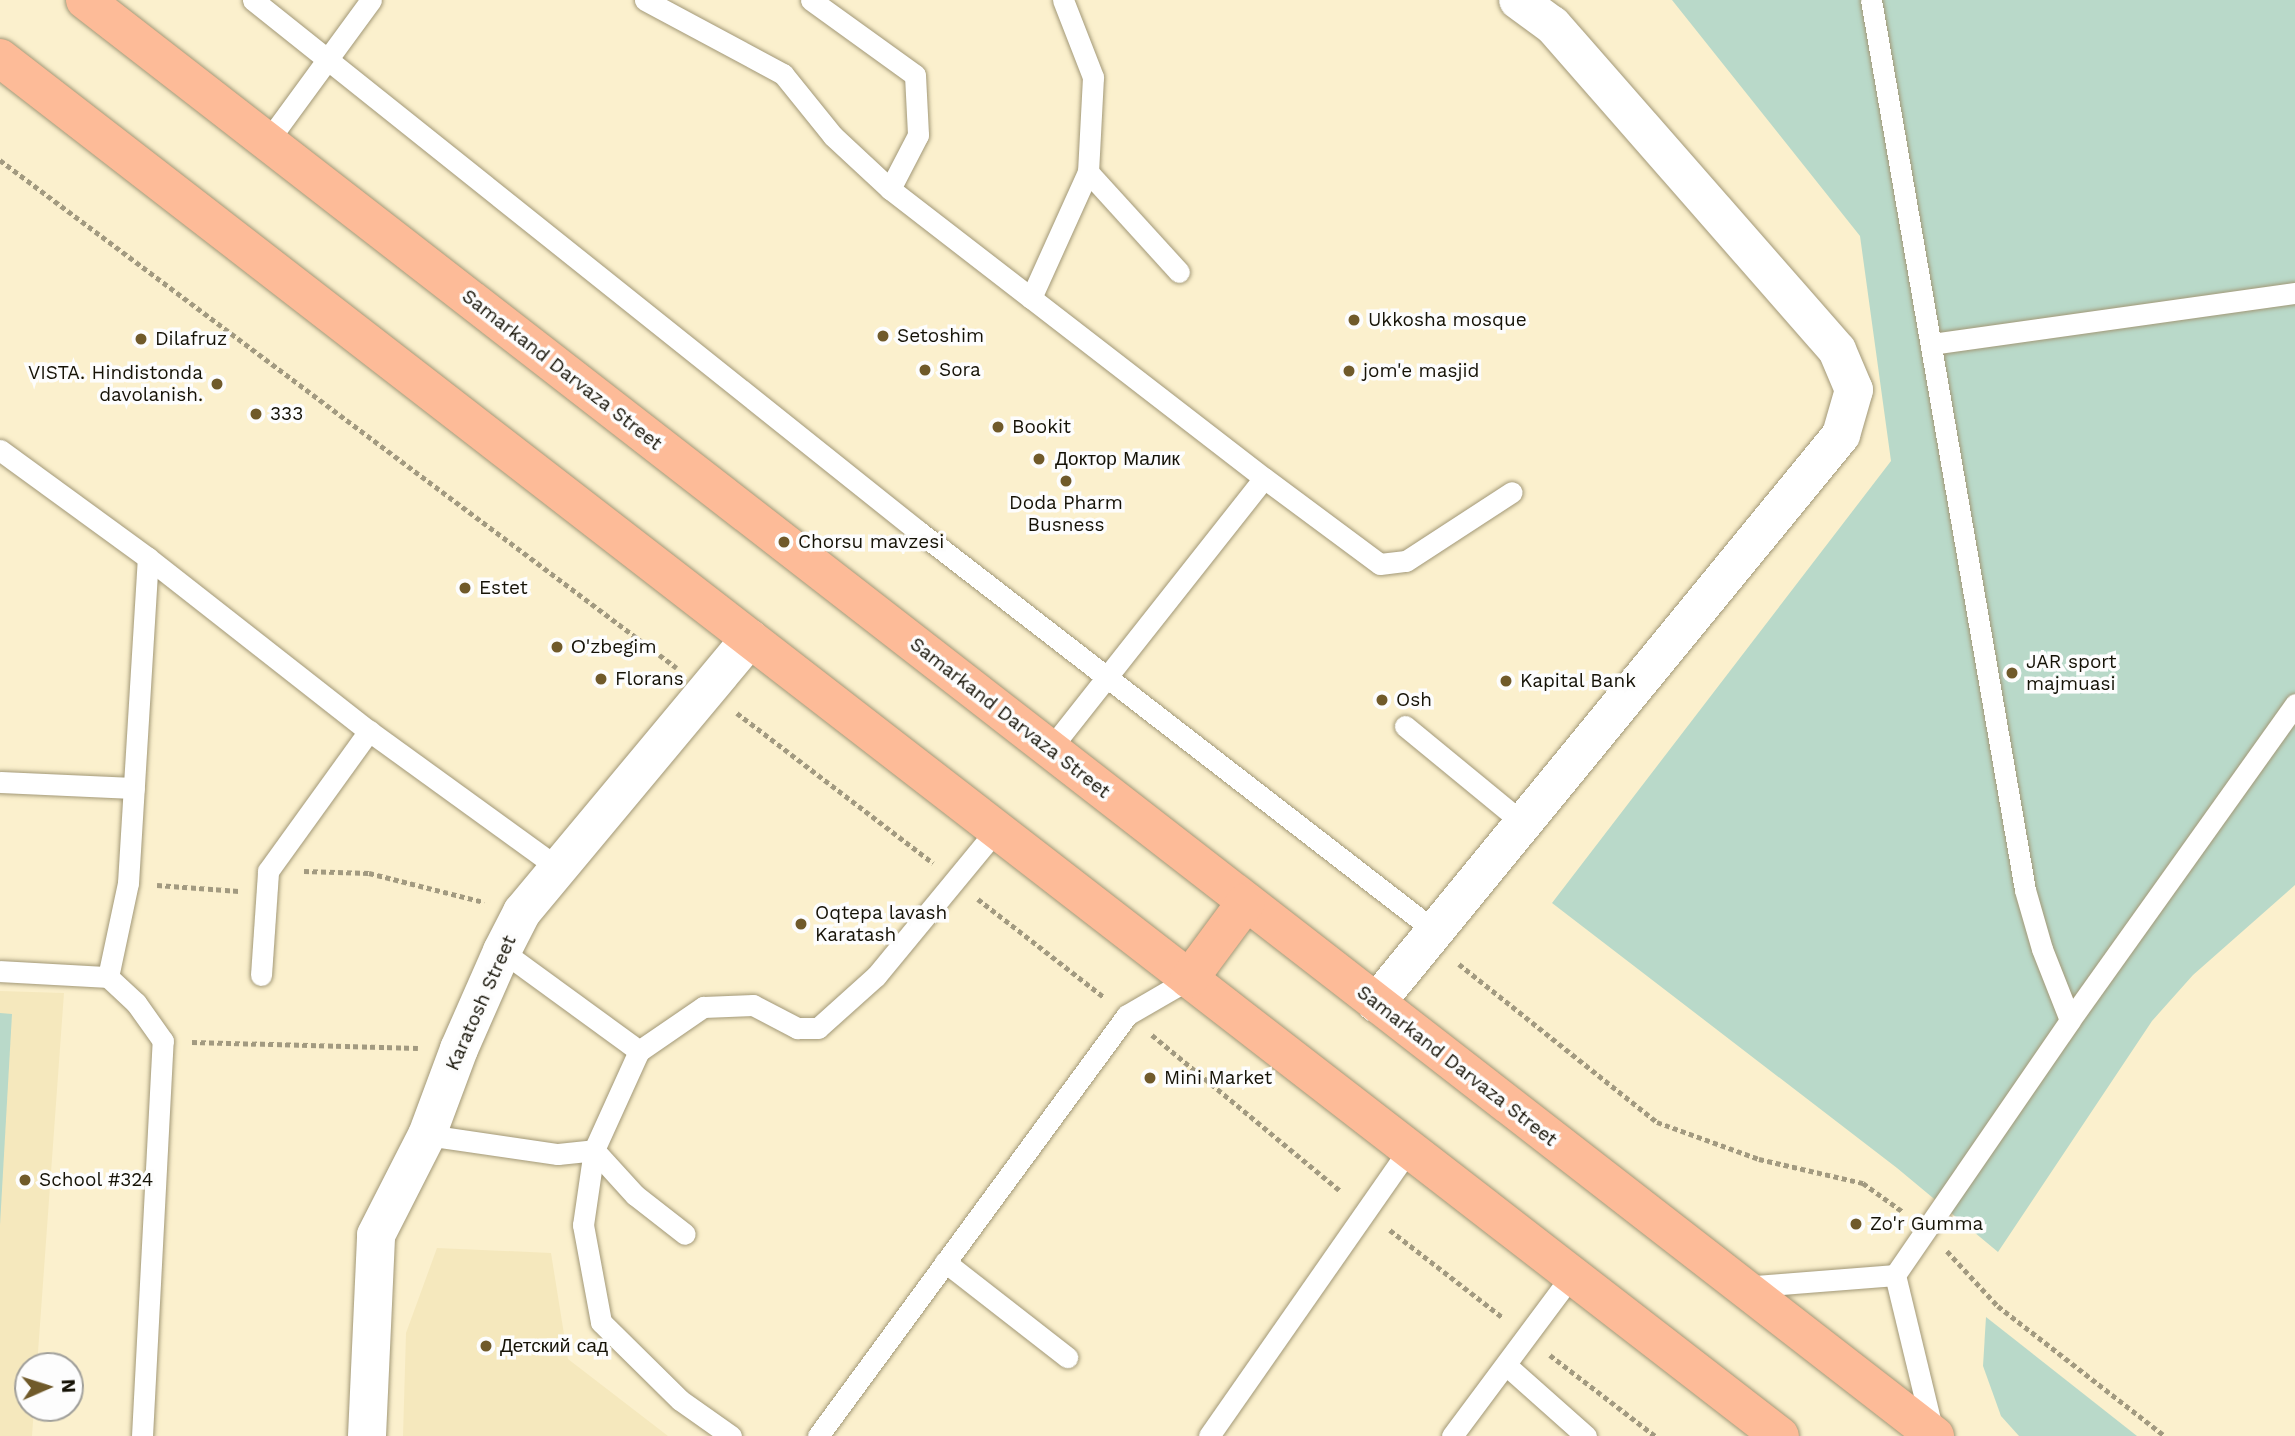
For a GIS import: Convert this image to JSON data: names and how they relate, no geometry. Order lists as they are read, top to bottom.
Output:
{
  "streets": {
    "main road": ["Samarkand Darvaza Street"],
    "street": ["Karatosh Street"]
  },
  "places": [
    "Ukkosha mosque",
    "Setoshim",
    "Dilafruz",
    "Sora",
    "jom'e masjid",
    "VISTA. Hindistonda davolanish.",
    "333",
    "Bookit",
    "Доктор Малик",
    "Doda Pharm Busness",
    "Chorsu mavzesi",
    "Estet",
    "О'zbegim",
    "JAR sport majmuasi",
    "Florans",
    "Kapital Bank",
    "Osh",
    "Oqtepa lavash Karatash",
    "Mini Market",
    "School #324",
    "Zo'r Gumma",
    "Детский сад"
  ],
  "north": "right"
}
